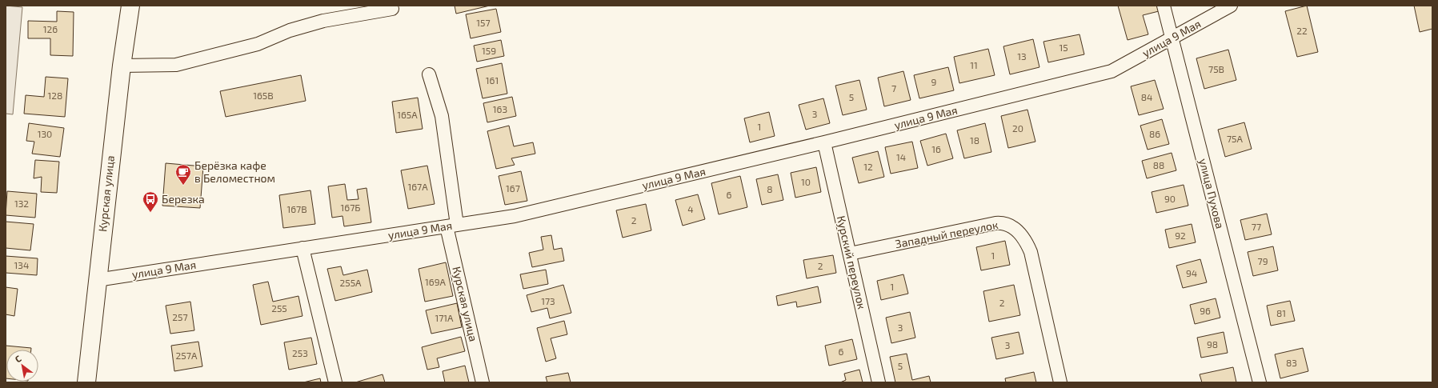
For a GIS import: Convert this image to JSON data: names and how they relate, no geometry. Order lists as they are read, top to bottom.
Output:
{
  "streets": {
    "street": [
      "улица 9 Мая",
      "Курская улица",
      "улица Пухова",
      "Западный переулок",
      "Курский переулок"
    ]
  },
  "crossings": [
    ["улица 9 Мая", "Курская улица"],
    ["улица 9 Мая", "улица Пухова"],
    ["улица 9 Мая", "Курский переулок"],
    ["Западный переулок", "Курский переулок"]
  ],
  "places": {
    "cafe": ["Берёзка кафе в Беломестном"],
    "bus stop": ["Березка"]
  },
  "house_numbers": [
    "157",
    "126",
    "22",
    "15",
    "159",
    "13",
    "11",
    "75В",
    "161",
    "9",
    "7",
    "128",
    "165В",
    "5",
    "84",
    "163",
    "3",
    "165А",
    "1",
    "20",
    "130",
    "86",
    "75А",
    "18",
    "16",
    "14",
    "88",
    "12",
    "10",
    "167А",
    "167",
    "8",
    "6",
    "90",
    "132",
    "167Б",
    "167В",
    "4",
    "2",
    "77",
    "92",
    "1",
    "79",
    "134",
    "2",
    "94",
    "169А",
    "255А",
    "1",
    "173",
    "2",
    "255",
    "96",
    "81",
    "257",
    "171А",
    "3",
    "98",
    "3",
    "6",
    "253",
    "257А",
    "83",
    "5"
  ],
  "north": "top left"
}
